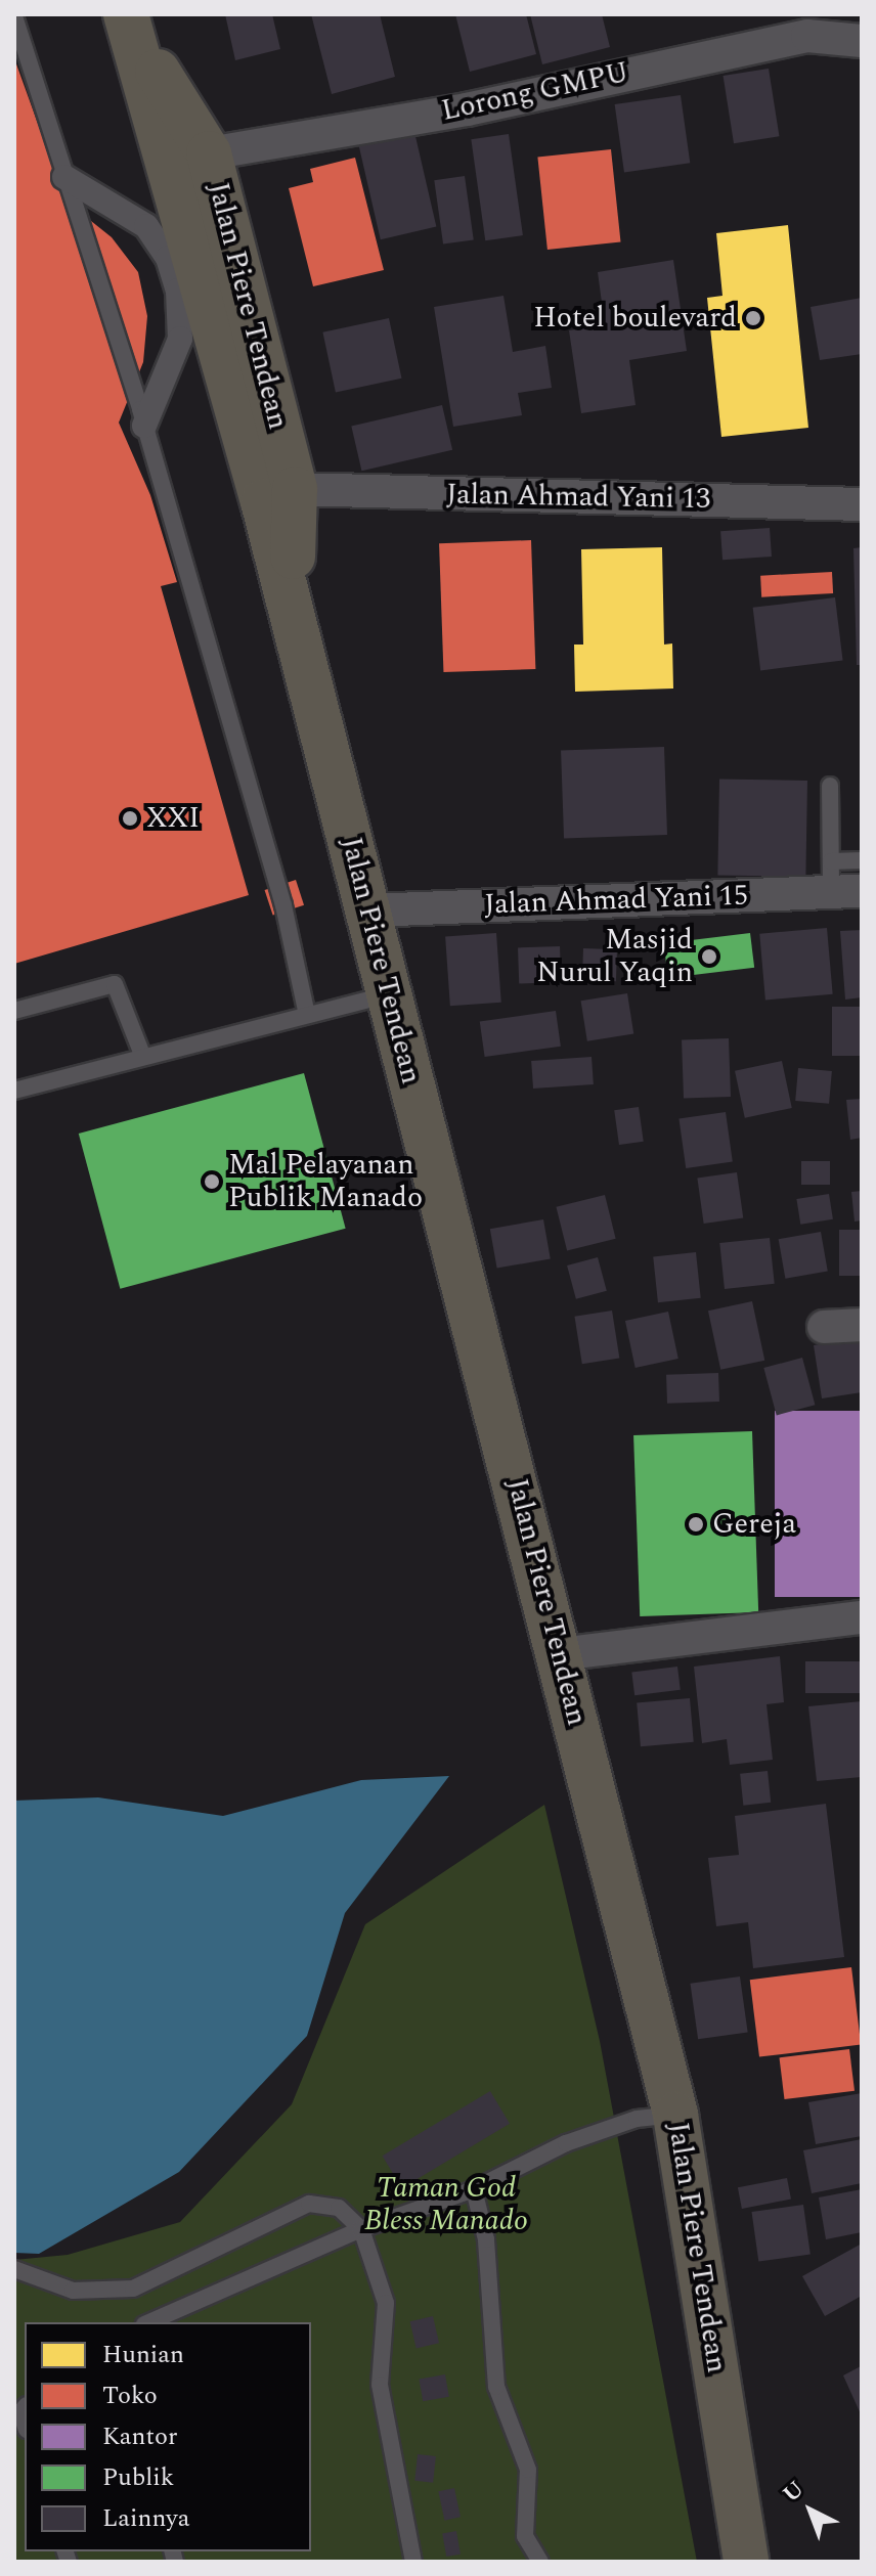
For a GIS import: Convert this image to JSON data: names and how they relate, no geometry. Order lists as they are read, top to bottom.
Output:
{
  "streets": {
    "highway": ["Jalan Piere Tendean"],
    "street": ["Lorong GMPU", "Jalan Ahmad Yani 13", "Jalan Ahmad Yani 15"]
  },
  "crossings": [
    ["Lorong GMPU", "Jalan Piere Tendean"],
    ["Jalan Piere Tendean", "Jalan Ahmad Yani 13"],
    ["Jalan Piere Tendean", "Jalan Ahmad Yani 15"]
  ],
  "parks": ["Taman God Bless Manado"],
  "places": [
    "Hotel boulevard",
    "XXI",
    "Masjid Nurul Yaqin",
    "Mal Pelayanan Publik Manado",
    "Gereja"
  ],
  "legend": [
    "Hunian",
    "Toko",
    "Kantor",
    "Publik",
    "Lainnya"
  ],
  "north": "top left"
}
